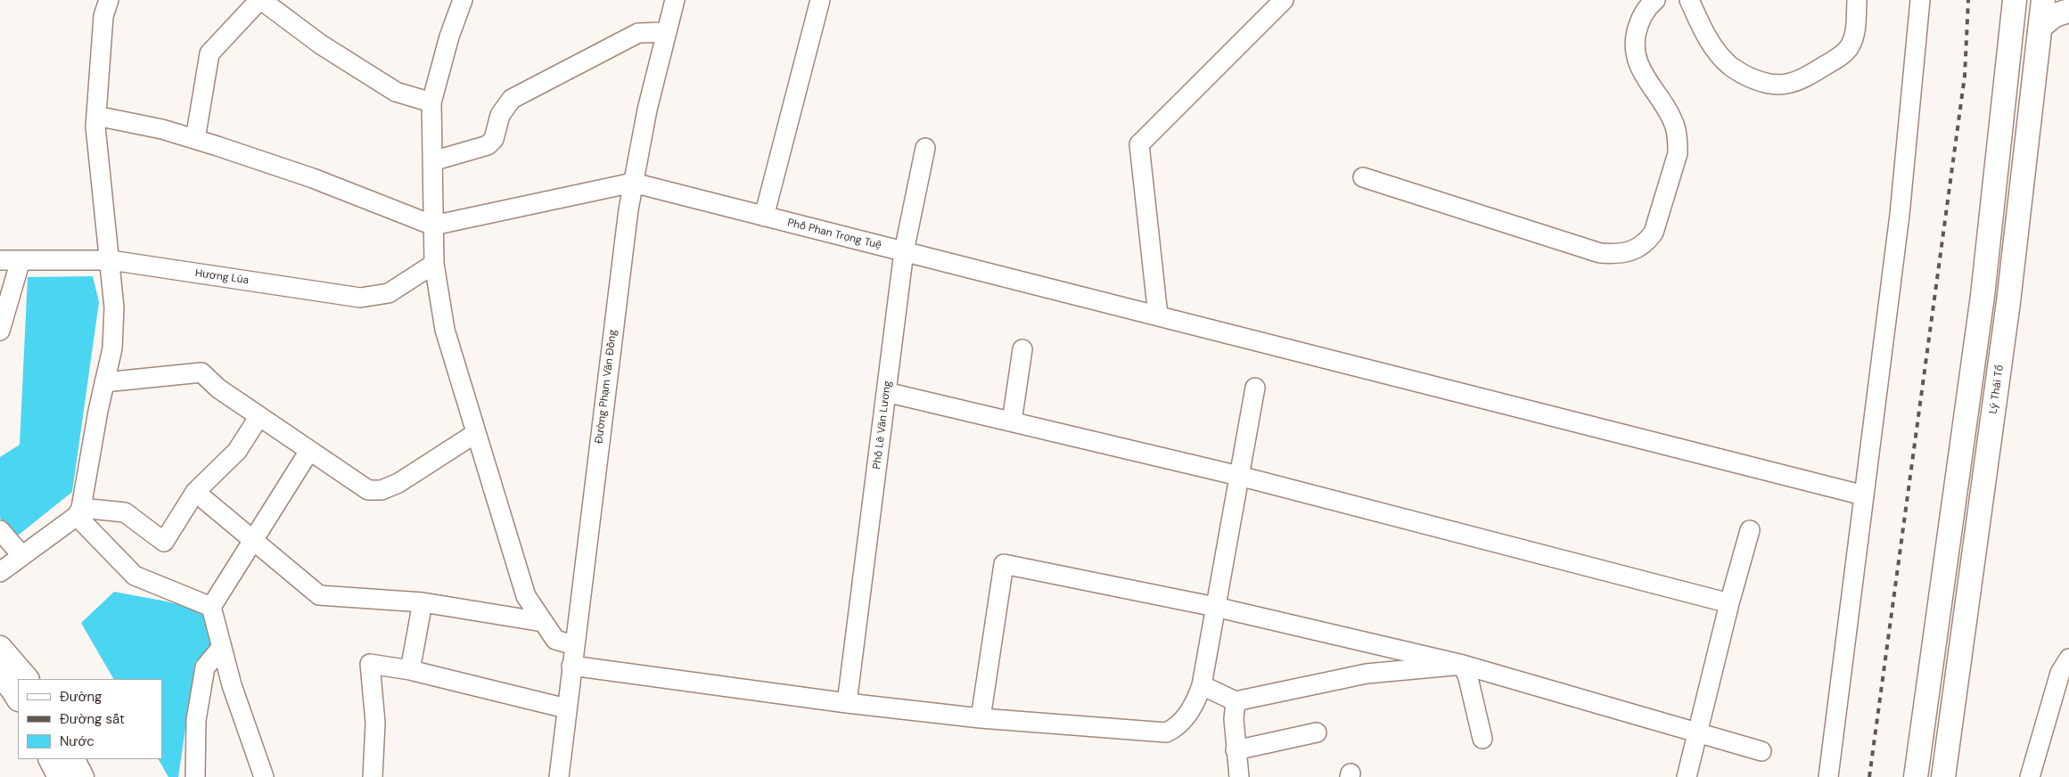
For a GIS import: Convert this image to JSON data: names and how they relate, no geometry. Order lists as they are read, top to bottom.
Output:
{
  "streets": {
    "main road": ["Lý Thái Tổ"],
    "street": [
      "Phố Phan Trọng Tuệ",
      "Hương Lúa",
      "Đường Phạm Văn Đồng",
      "Phố Lê Văn Lương"
    ]
  },
  "crossings": [
    ["Phố Phan Trọng Tuệ", "Đường Phạm Văn Đồng"],
    ["Phố Phan Trọng Tuệ", "Phố Lê Văn Lương"]
  ],
  "legend": ["Đường", "Đường sắt", "Nước"]
}
